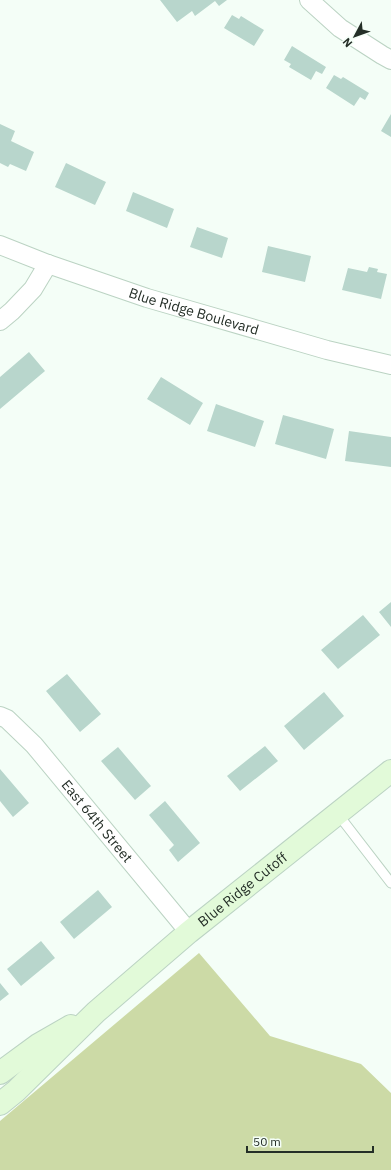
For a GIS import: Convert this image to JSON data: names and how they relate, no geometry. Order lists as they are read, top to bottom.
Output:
{
  "streets": {
    "main road": ["Blue Ridge Cutoff"],
    "street": ["Blue Ridge Boulevard", "East 64th Street"]
  },
  "crossings": [
    ["East 64th Street", "Blue Ridge Cutoff"]
  ],
  "scale_bar": "50 m",
  "north": "bottom left"
}
